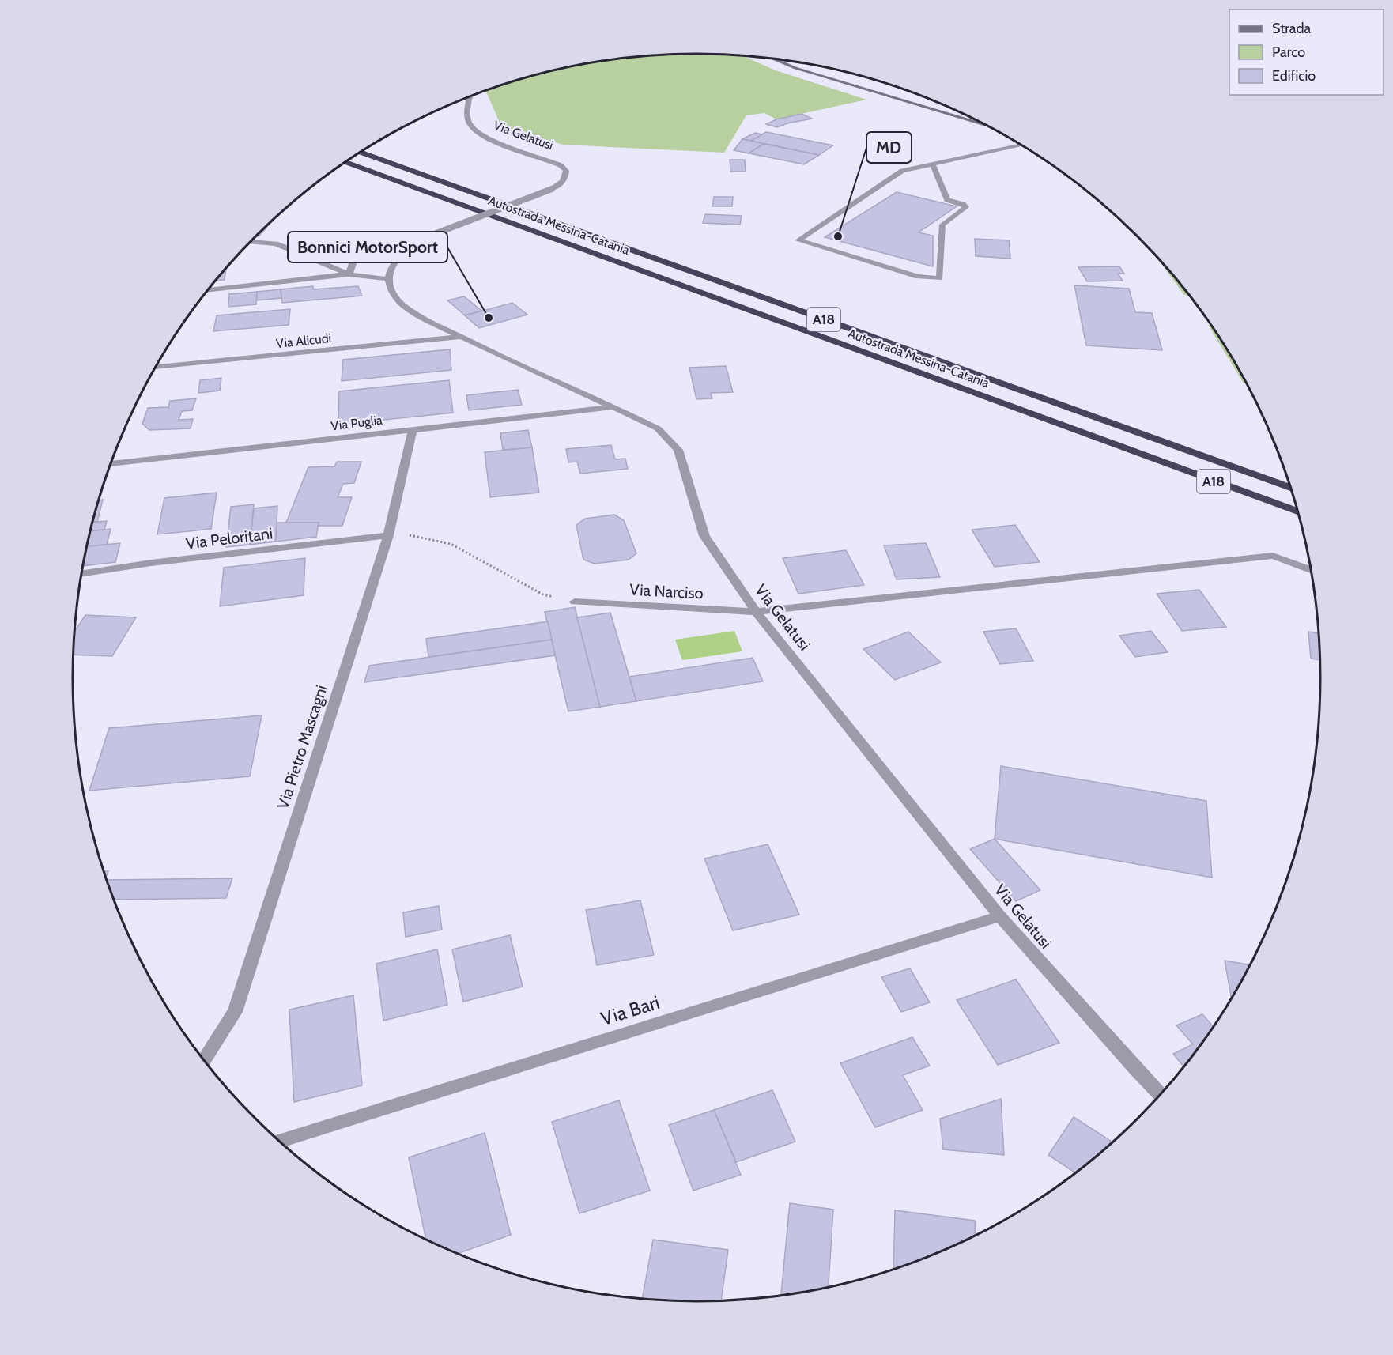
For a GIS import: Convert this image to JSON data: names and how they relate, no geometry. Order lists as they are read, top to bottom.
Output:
{
  "streets": {
    "highway": ["Autostrada Messina-Catania", "A18"],
    "street": [
      "Via Gelatusi",
      "Via Alicudi",
      "Via Puglia",
      "Via Peloritani",
      "Via Narciso",
      "Via Pietro Mascagni",
      "Via Bari"
    ]
  },
  "crossings": [
    ["Via Gelatusi", "Via Alicudi"],
    ["Via Gelatusi", "Via Puglia"],
    ["Via Gelatusi", "Via Narciso"],
    ["Via Gelatusi", "Via Bari"],
    ["Via Puglia", "Via Pietro Mascagni"],
    ["Via Peloritani", "Via Pietro Mascagni"]
  ],
  "places": ["MD", "Bonnici MotorSport"],
  "legend": ["Strada", "Parco", "Edificio"]
}
